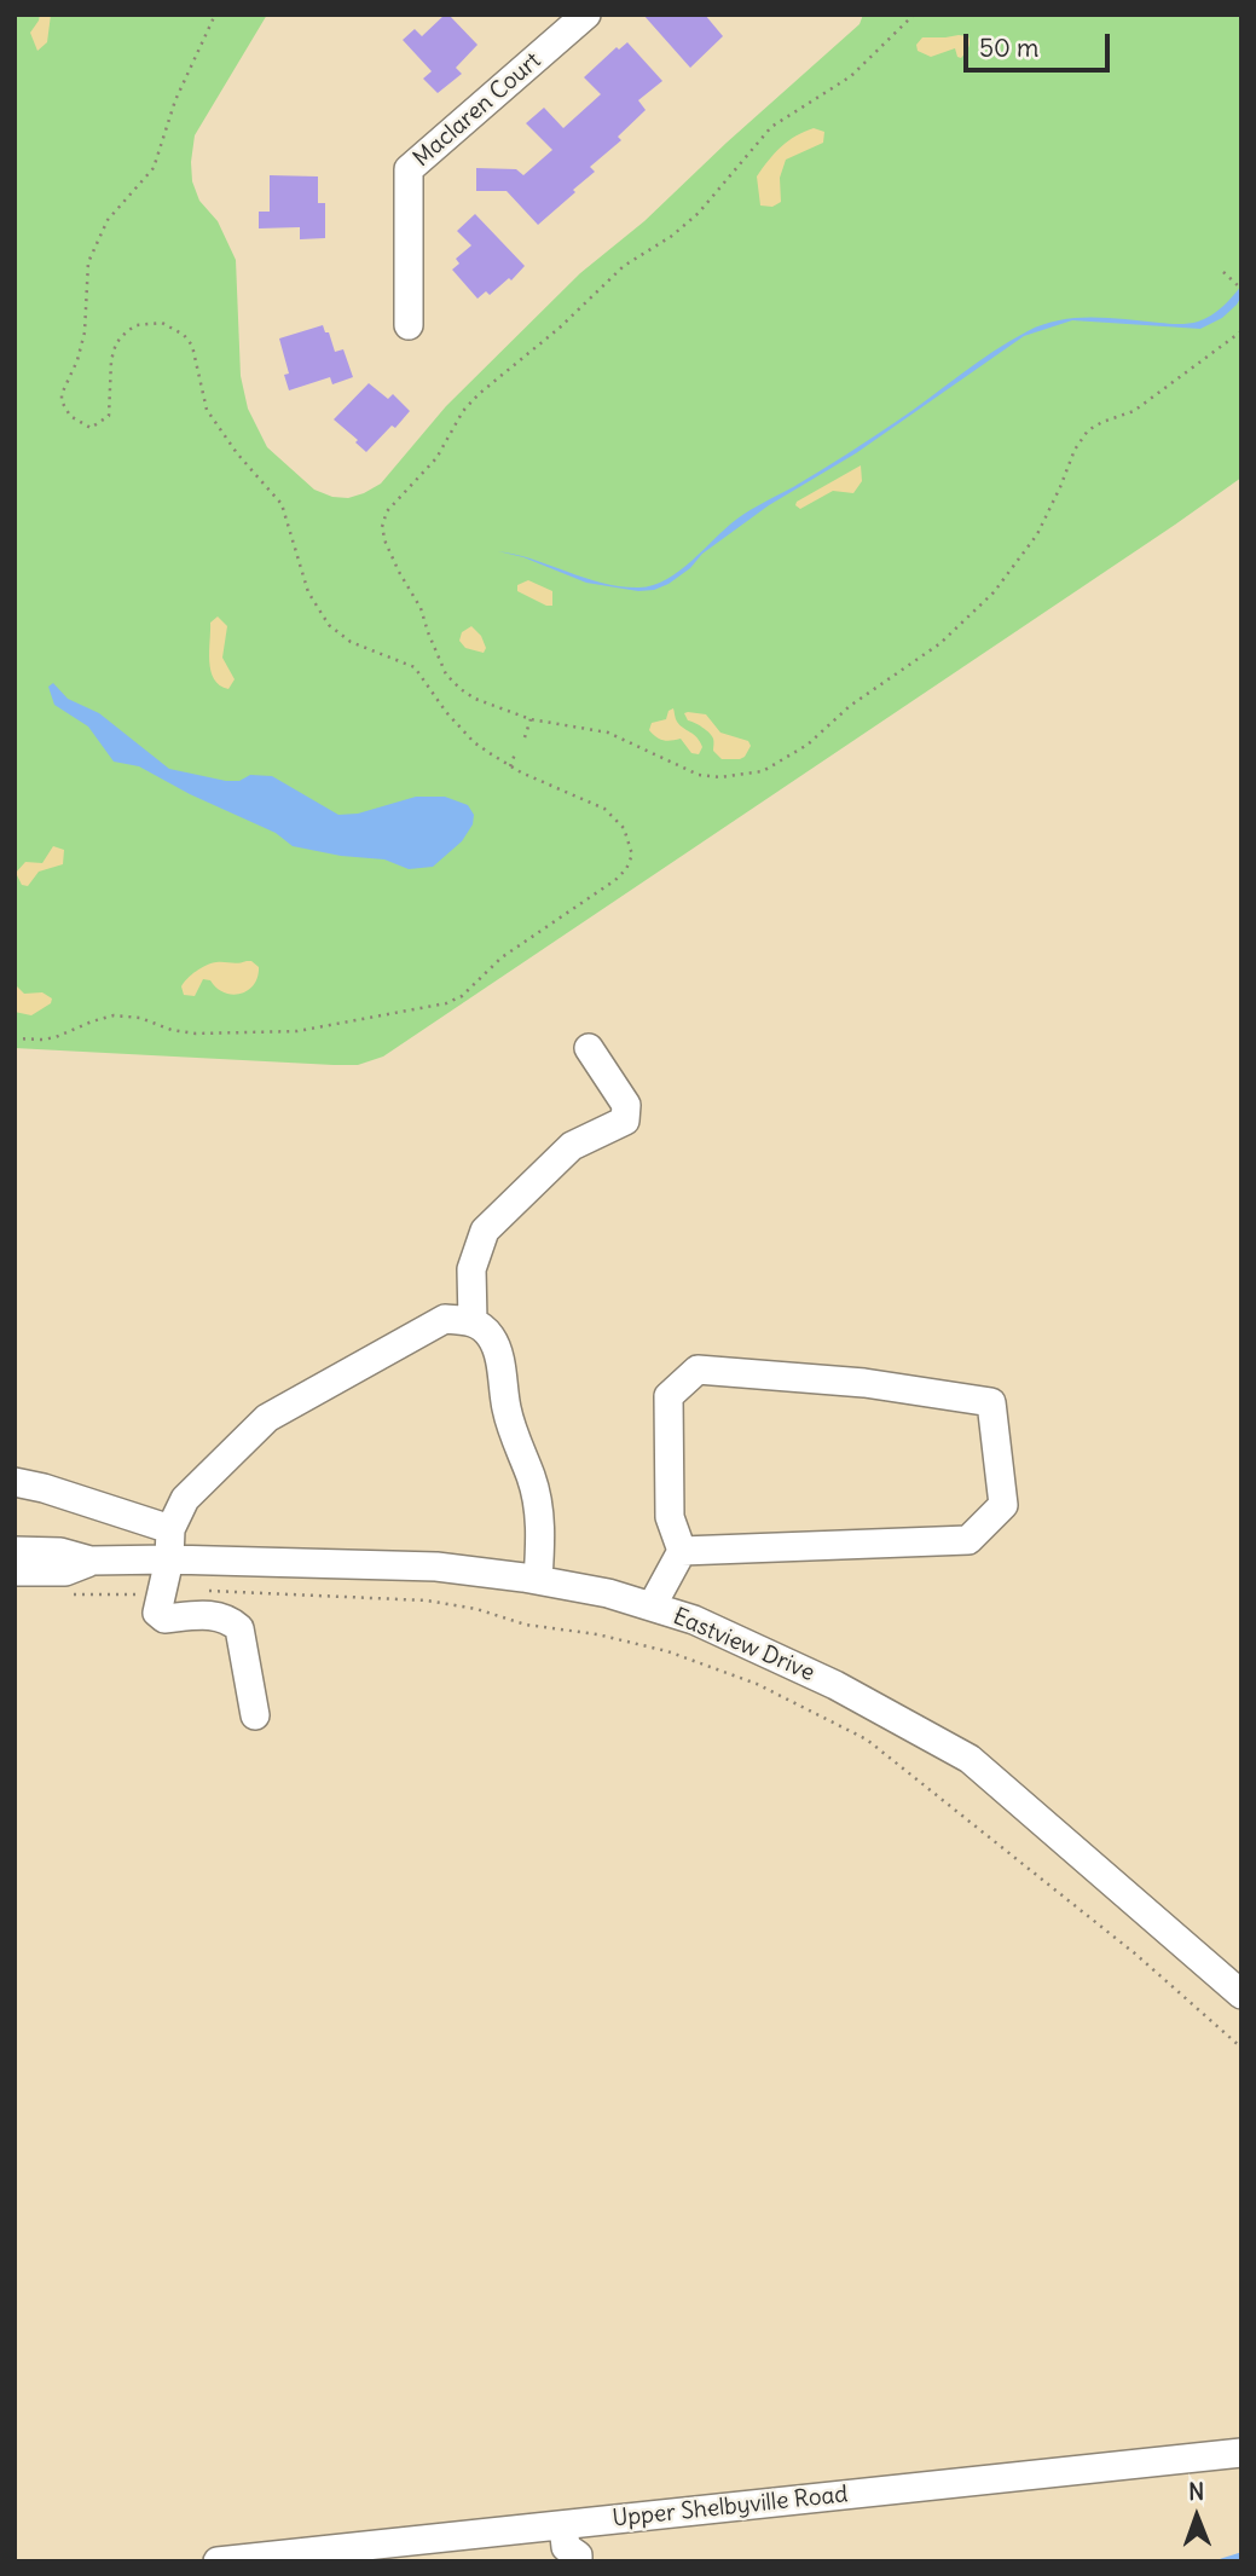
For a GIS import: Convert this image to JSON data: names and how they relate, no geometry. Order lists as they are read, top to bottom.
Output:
{
  "streets": {
    "street": ["Maclaren Court", "Eastview Drive", "Upper Shelbyville Road"]
  },
  "scale_bar": "50 m",
  "north": "top"
}
